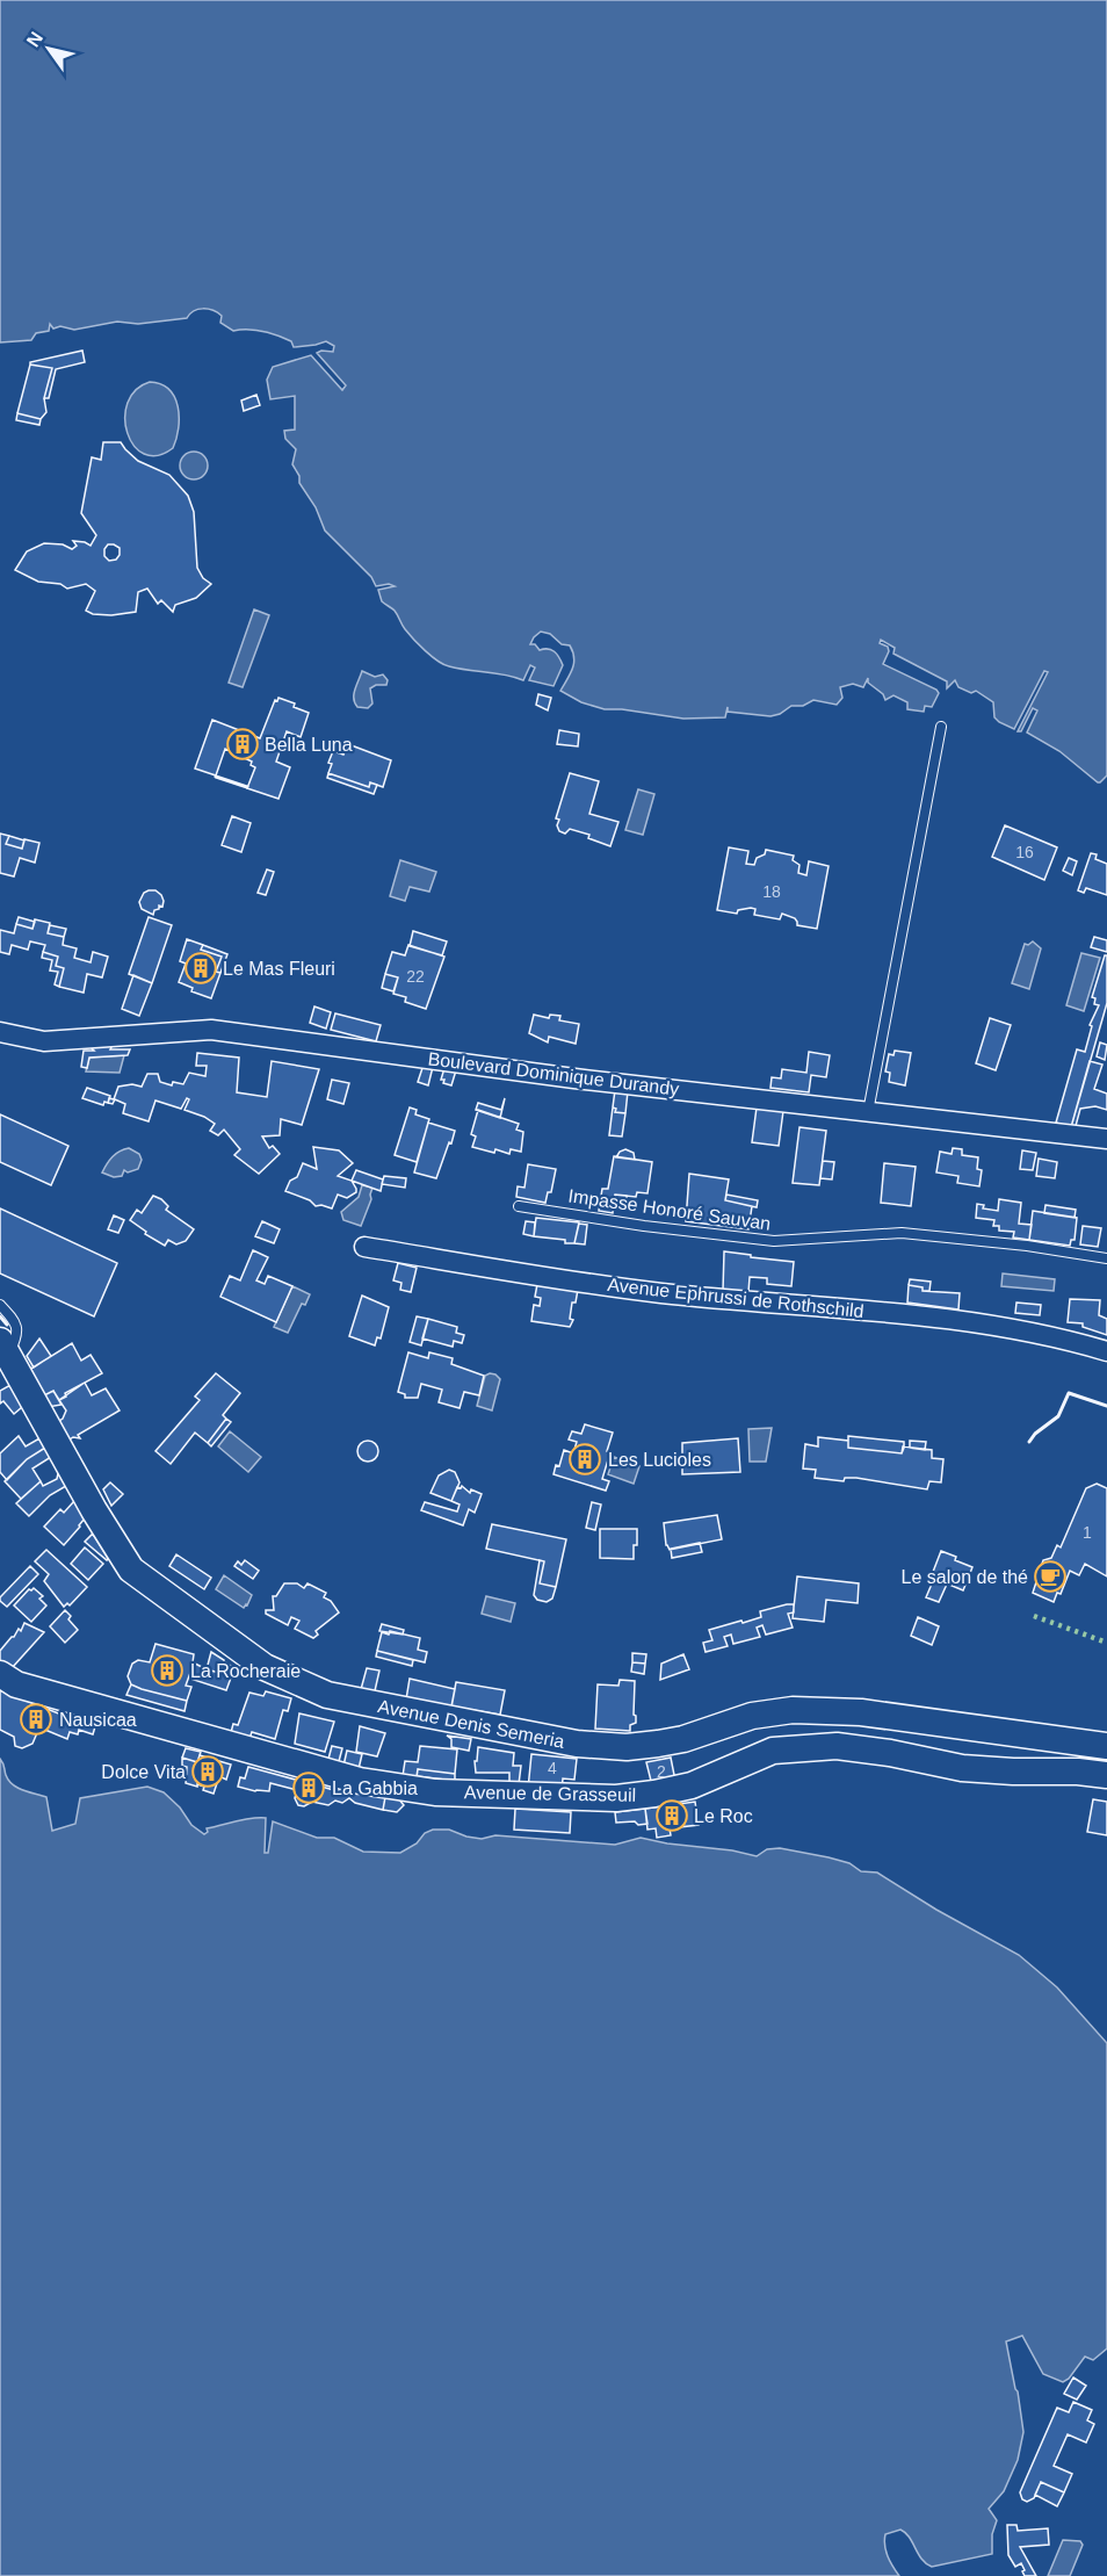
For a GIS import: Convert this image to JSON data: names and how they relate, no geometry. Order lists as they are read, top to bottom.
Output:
{
  "streets": {
    "main road": ["Avenue Denis Semeria", "Avenue de Grasseuil"],
    "street": ["Boulevard Dominique Durandy", "Avenue Ephrussi de Rothschild"],
    "lane": ["Impasse Honoré Sauvan"]
  },
  "places": {
    "building": [
      "Bella Luna",
      "Le Mas Fleuri",
      "Les Lucioles",
      "La Rocheraie",
      "Nausicaa",
      "Dolce Vita",
      "La Gabbia",
      "Le Roc"
    ],
    "cafe": ["Le salon de thé"]
  },
  "house_numbers": [
    "16",
    "18",
    "22",
    "1",
    "4",
    "2"
  ],
  "north": "top left"
}
